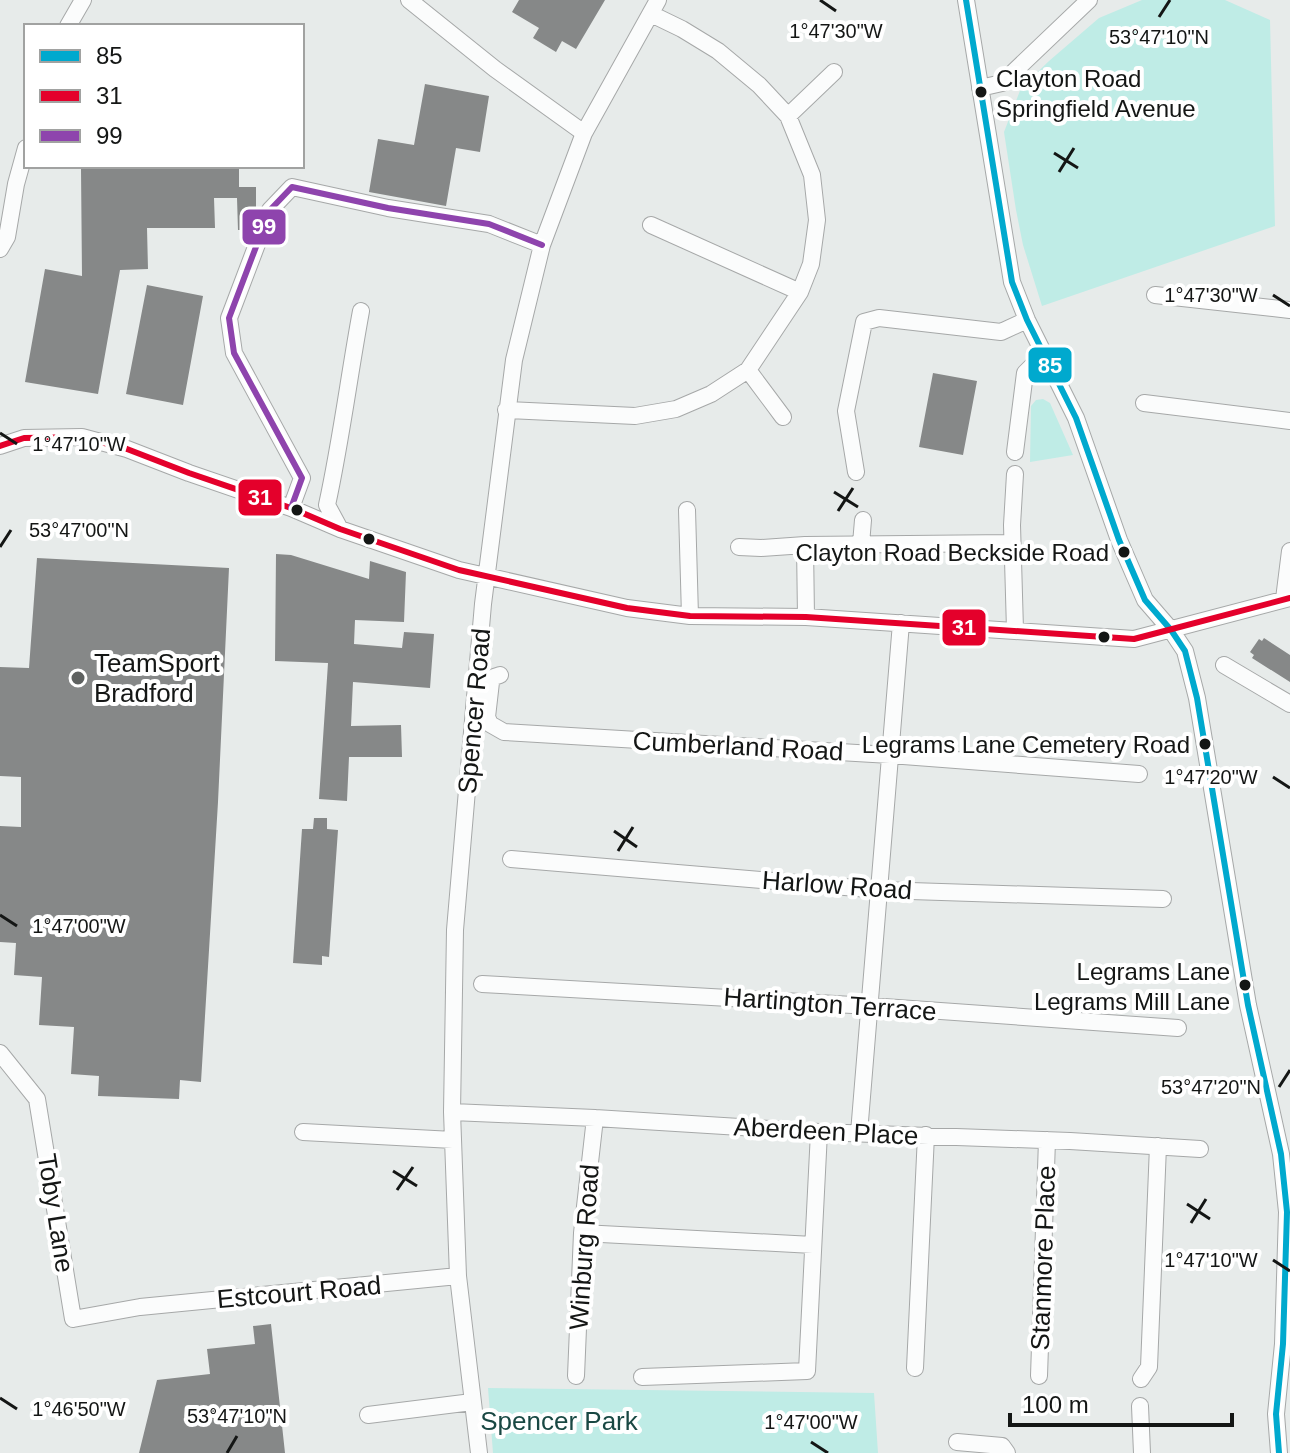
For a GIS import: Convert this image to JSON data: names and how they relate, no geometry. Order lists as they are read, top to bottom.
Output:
{
  "streets": {
    "street": [
      "Spencer Road",
      "Cumberland Road",
      "Harlow Road",
      "Hartington Terrace",
      "Aberdeen Place",
      "Toby Lane",
      "Winburg Road",
      "Stanmore Place",
      "Estcourt Road"
    ]
  },
  "crossings": [
    ["Spencer Road", "Aberdeen Place"],
    ["Spencer Road", "Estcourt Road"],
    ["Aberdeen Place", "Winburg Road"],
    ["Aberdeen Place", "Stanmore Place"],
    ["Toby Lane", "Estcourt Road"]
  ],
  "parks": ["Spencer Park"],
  "places": [
    "Clayton Road Springfield Avenue",
    "Clayton Road Beckside Road",
    "TeamSport Bradford",
    "Legrams Lane Cemetery Road",
    "Legrams Lane Legrams Mill Lane"
  ],
  "lines": ["transit line 85", "transit line 99", "transit line 31"],
  "legend": ["85", "31", "99"],
  "scale_bar": "100 m",
  "coordinates": [
    "1°47'30\"W",
    "53°47'10\"N",
    "1°47'10\"W",
    "53°47'00\"N",
    "1°47'20\"W",
    "1°47'00\"W",
    "53°47'20\"N",
    "1°46'50\"W"
  ]
}
